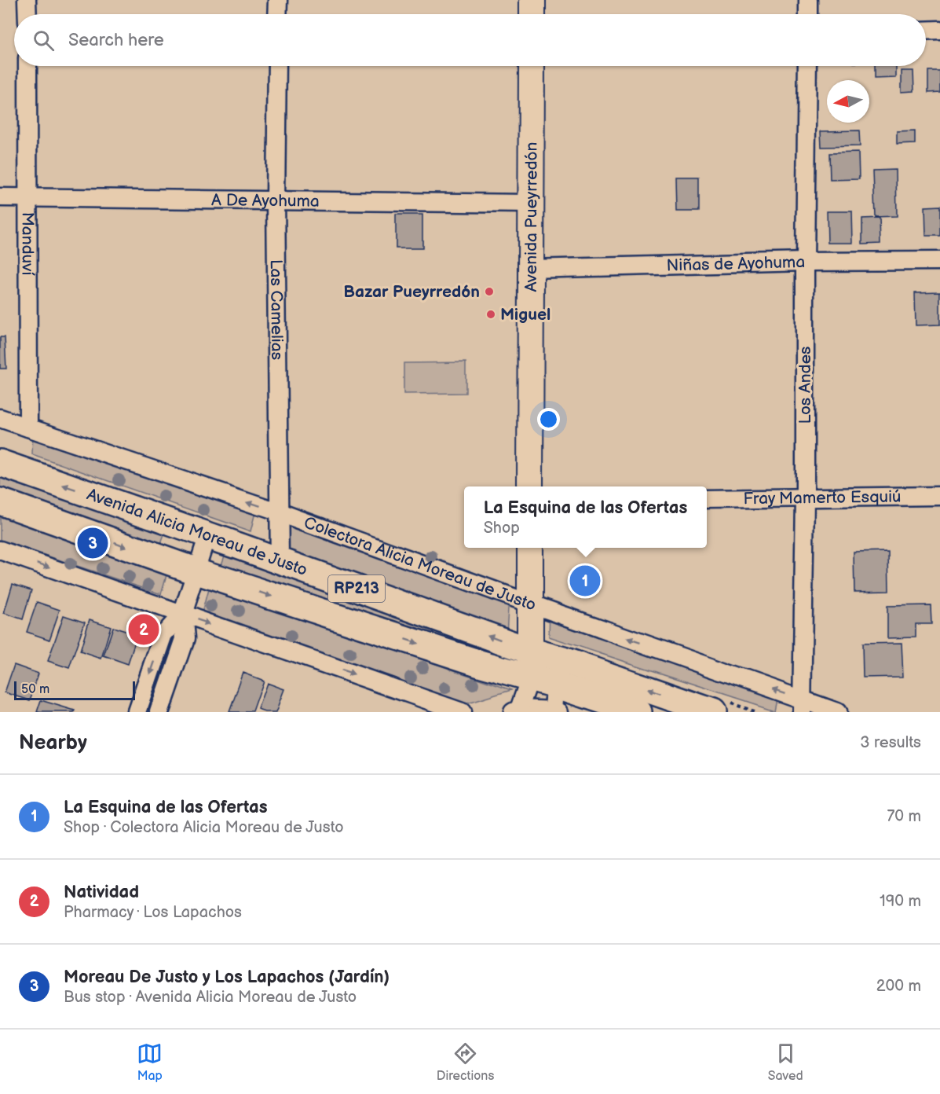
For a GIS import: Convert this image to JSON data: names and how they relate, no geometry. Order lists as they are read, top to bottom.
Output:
{
  "streets": {
    "main road": ["Avenida Pueyrredón", "Avenida Alicia Moreau de Justo", "RP213"],
    "street": [
      "A De Ayohuma",
      "Manduví",
      "Niñas de Ayohuma",
      "Las Camelias",
      "Los Andes",
      "Fray Mamerto Esquiú",
      "Colectora Alicia Moreau de Justo"
    ]
  },
  "crossings": [
    ["A De Ayohuma", "Avenida Pueyrredón"],
    ["A De Ayohuma", "Manduví"],
    ["A De Ayohuma", "Las Camelias"],
    ["Avenida Pueyrredón", "Niñas de Ayohuma"],
    ["Manduví", "Colectora Alicia Moreau de Justo"],
    ["Niñas de Ayohuma", "Los Andes"],
    ["Las Camelias", "Avenida Alicia Moreau de Justo"],
    ["Las Camelias", "Colectora Alicia Moreau de Justo"],
    ["Los Andes", "Fray Mamerto Esquiú"],
    ["Los Andes", "Colectora Alicia Moreau de Justo"]
  ],
  "places": ["Bazar Pueyrredón", "Miguel"],
  "scale_bar": "50 m",
  "north": "left",
  "page": {
    "search": "Search here",
    "popup": ["La Esquina de las Ofertas", "Shop"],
    "pins": ["3", "1", "2"],
    "scale": "50 m",
    "heading": ["Nearby", "3 results"],
    "list": [
      {
        "mark": "1",
        "name": "La Esquina de las Ofertas",
        "note": "Shop · Colectora Alicia Moreau de Justo",
        "value": "70 m"
      },
      {
        "mark": "2",
        "name": "Natividad",
        "note": "Pharmacy · Los Lapachos",
        "value": "190 m"
      },
      {
        "mark": "3",
        "name": "Moreau De Justo y Los Lapachos (Jardín)",
        "note": "Bus stop · Avenida Alicia Moreau de Justo",
        "value": "200 m"
      }
    ],
    "nav": ["Map", "Directions", "Saved"]
  }
}
